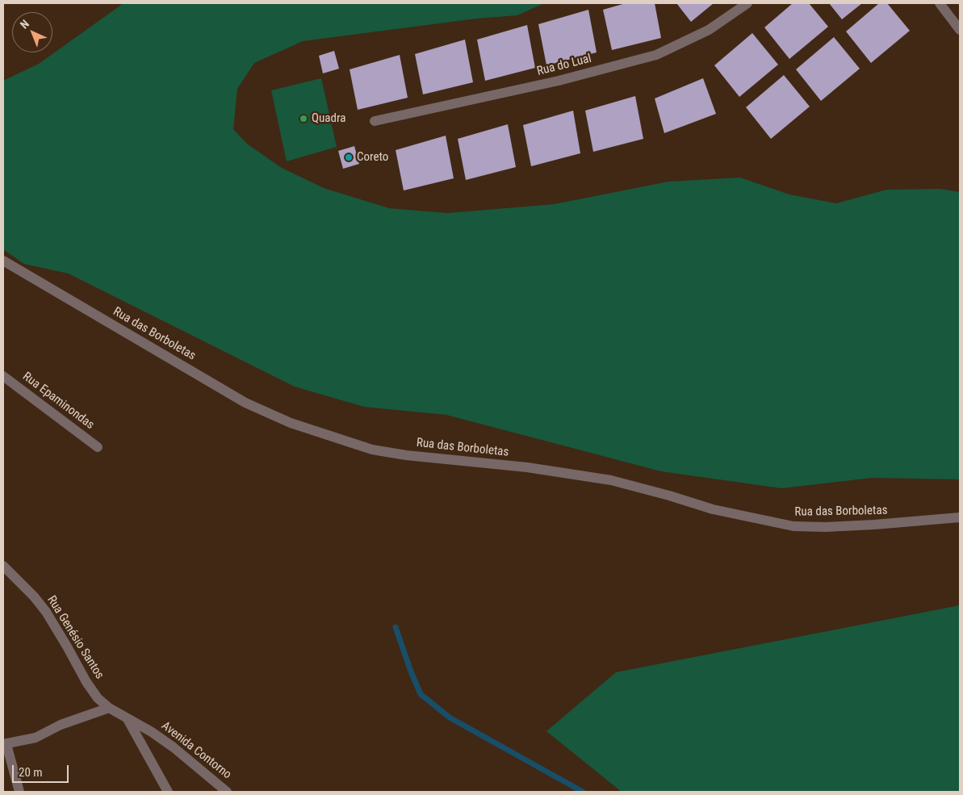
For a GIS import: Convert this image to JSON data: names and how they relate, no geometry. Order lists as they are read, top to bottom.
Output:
{
  "streets": {
    "street": [
      "Rua do Lual",
      "Rua das Borboletas",
      "Rua Epaminondas",
      "Rua Genésio Santos",
      "Avenida Contorno"
    ]
  },
  "crossings": [
    ["Rua Genésio Santos", "Avenida Contorno"]
  ],
  "places": ["Quadra", "Coreto"],
  "scale_bar": "20 m",
  "north": "top left"
}
